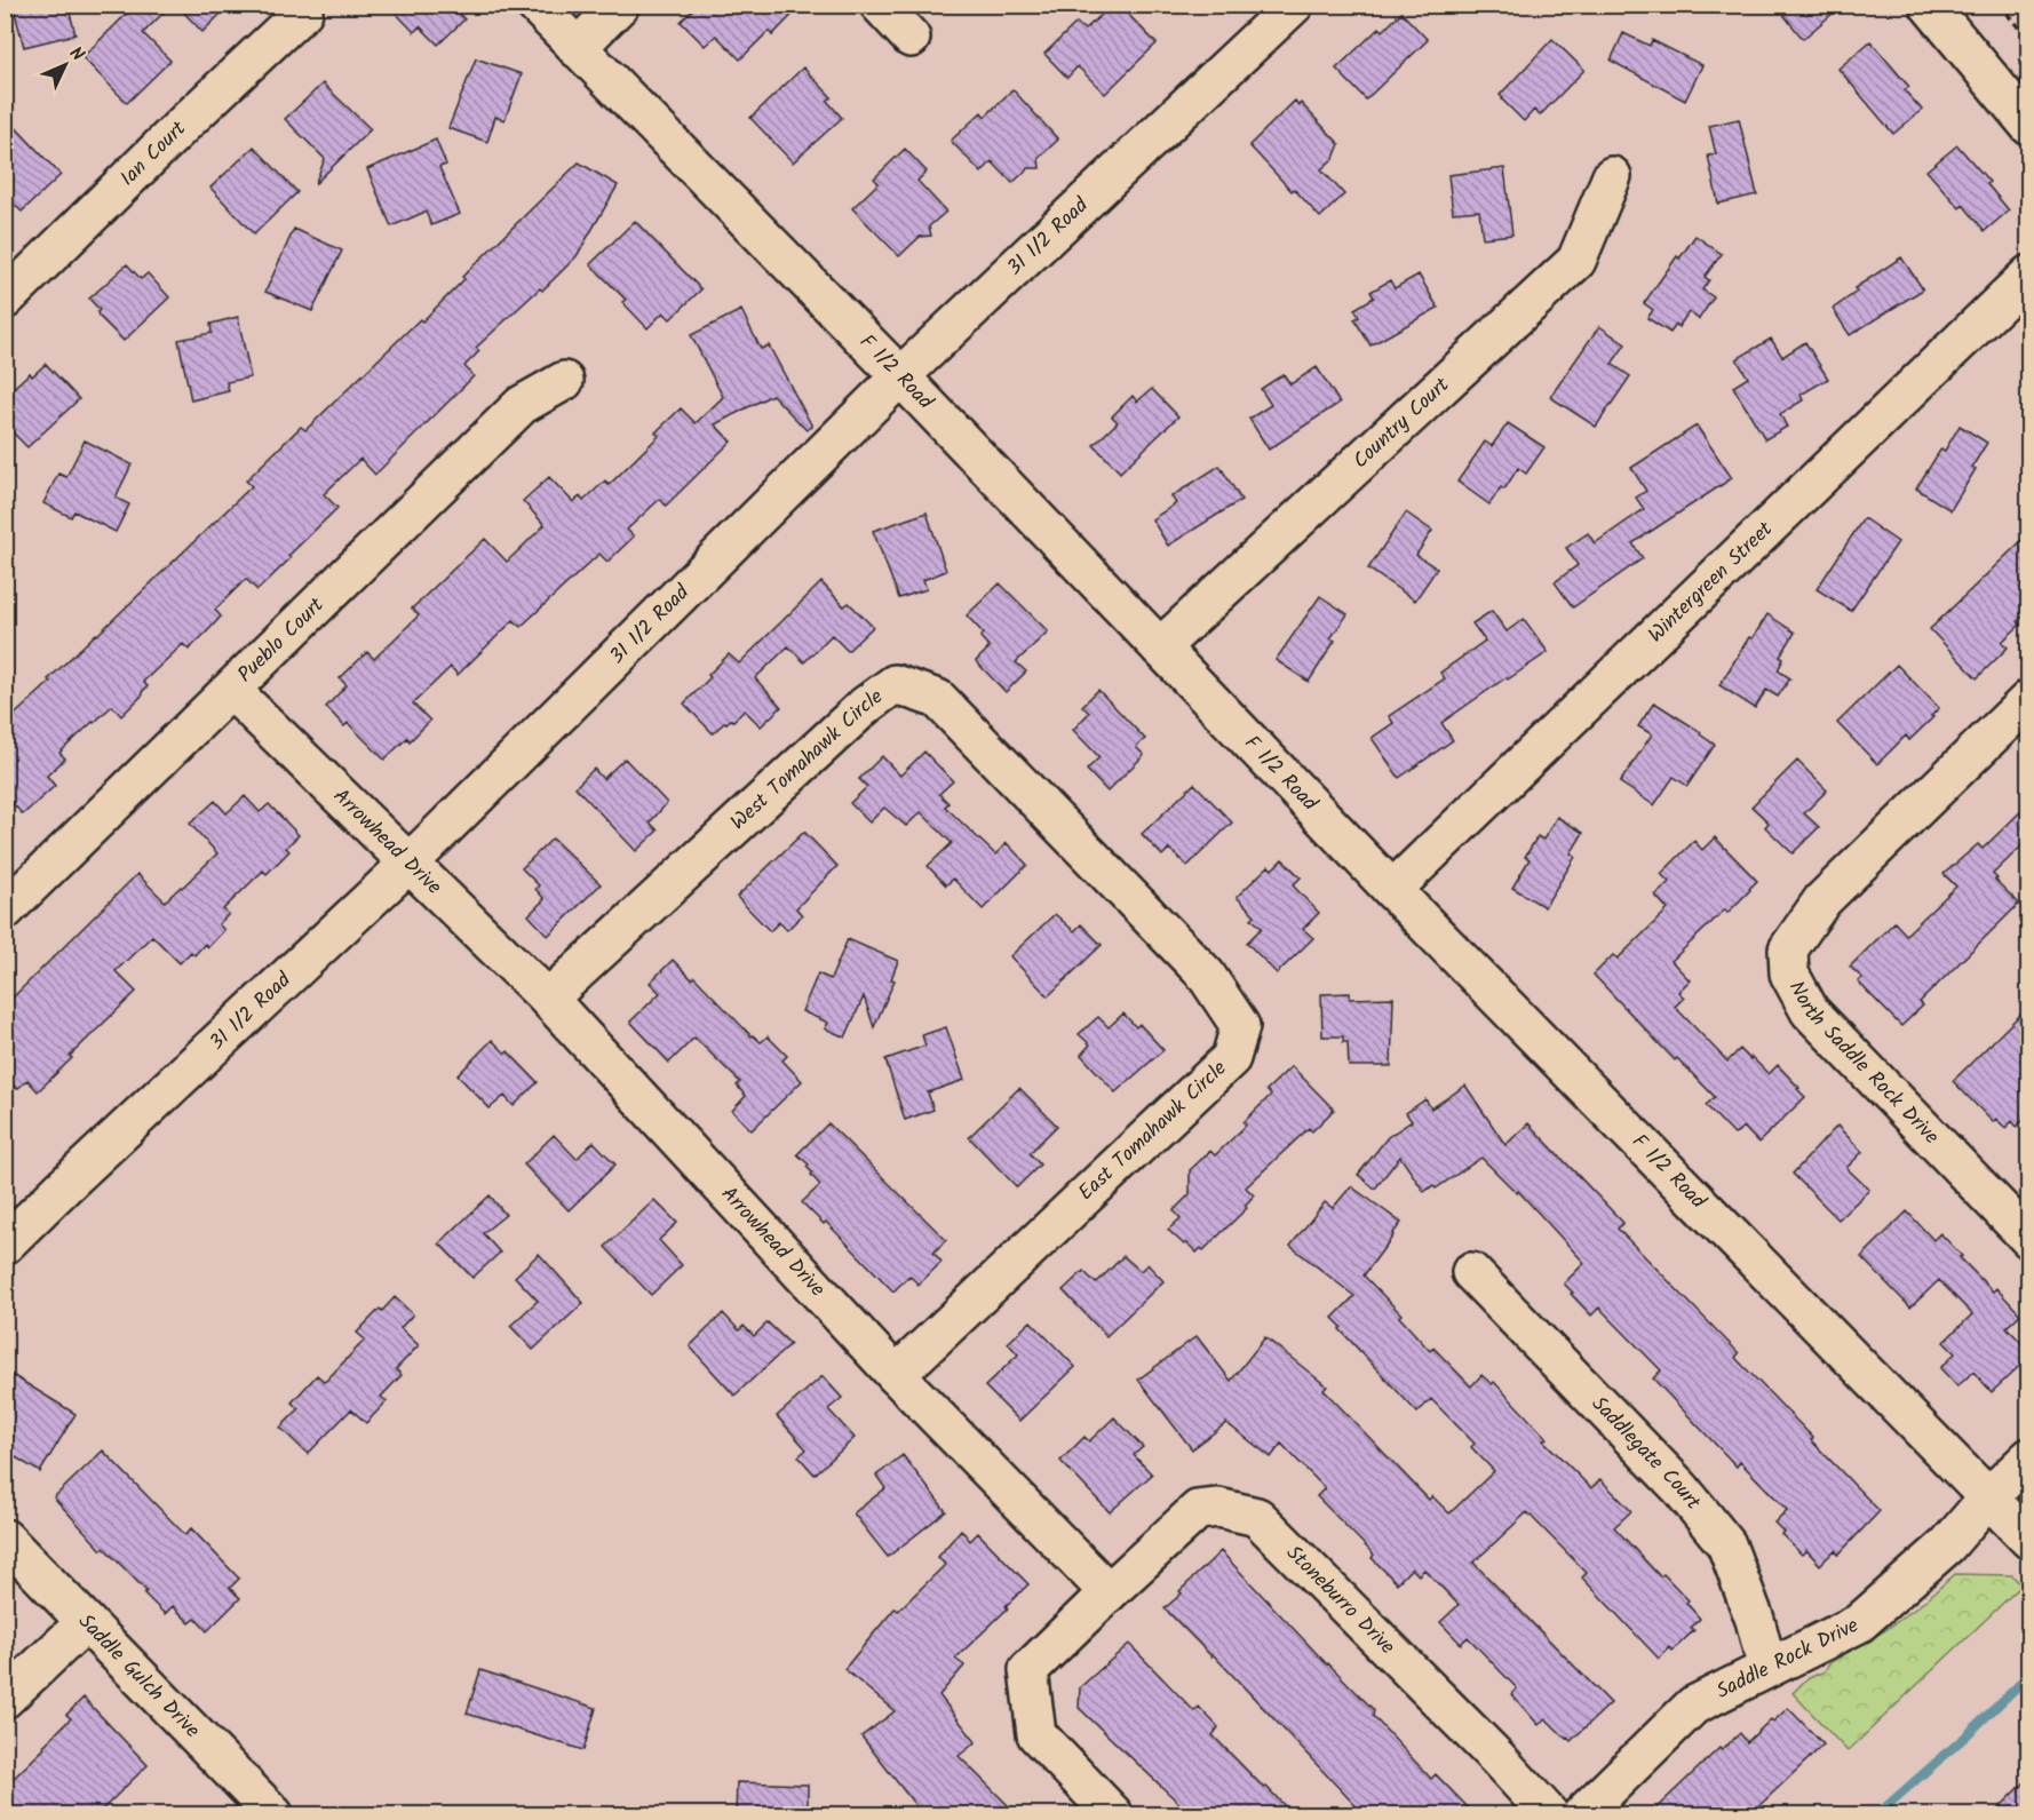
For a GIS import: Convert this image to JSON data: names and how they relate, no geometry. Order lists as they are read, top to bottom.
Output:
{
  "streets": {
    "street": [
      "Ian Court",
      "31 1/2 Road",
      "F 1/2 Road",
      "Country Court",
      "Wintergreen Street",
      "Pueblo Court",
      "West Tomahawk Circle",
      "Arrowhead Drive",
      "North Saddle Rock Drive",
      "East Tomahawk Circle",
      "Saddlegate Court",
      "Stoneburro Drive",
      "Saddle Rock Drive",
      "Saddle Gulch Drive"
    ]
  },
  "crossings": [
    ["31 1/2 Road", "F 1/2 Road"],
    ["31 1/2 Road", "Arrowhead Drive"],
    ["F 1/2 Road", "Country Court"],
    ["F 1/2 Road", "Wintergreen Street"],
    ["F 1/2 Road", "Saddle Rock Drive"],
    ["Pueblo Court", "Arrowhead Drive"],
    ["West Tomahawk Circle", "Arrowhead Drive"],
    ["West Tomahawk Circle", "East Tomahawk Circle"],
    ["Arrowhead Drive", "East Tomahawk Circle"],
    ["Arrowhead Drive", "Stoneburro Drive"],
    ["Saddlegate Court", "Saddle Rock Drive"]
  ],
  "north": "top right"
}
